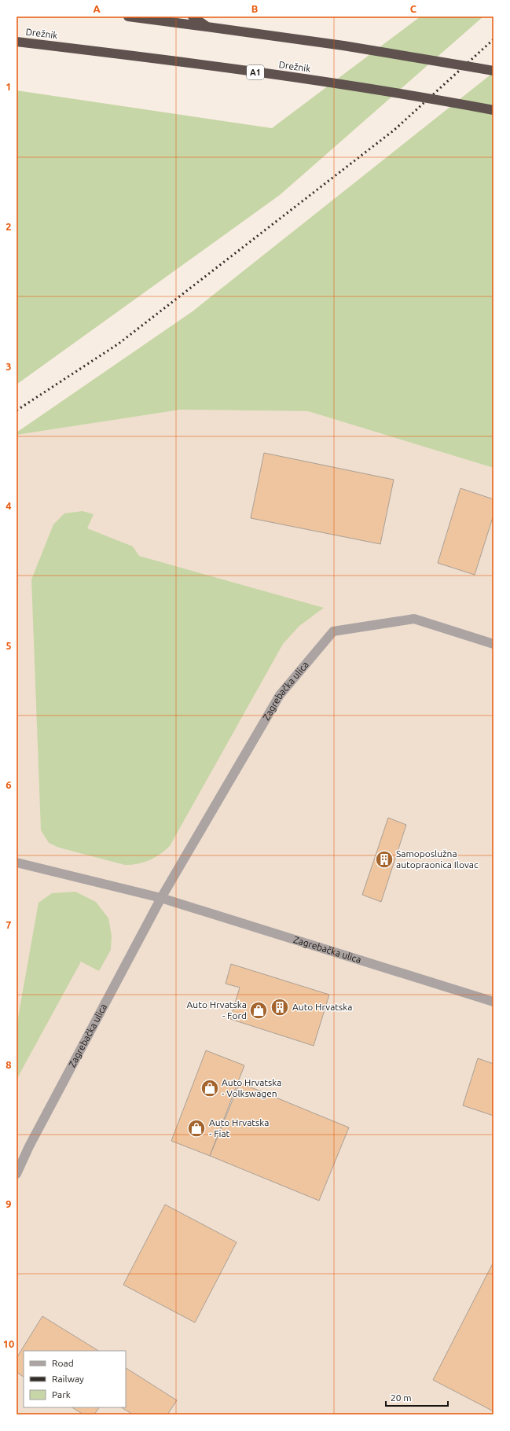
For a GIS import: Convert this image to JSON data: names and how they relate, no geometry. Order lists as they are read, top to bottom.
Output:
{
  "streets": {
    "highway": ["Drežnik", "A1"],
    "street": ["Zagrebačka ulica"]
  },
  "places": {
    "building": ["Samoposlužna autopraonica Ilovac", "Auto Hrvatska"],
    "shop": ["Auto Hrvatska - Ford", "Auto Hrvatska - Volkswagen", "Auto Hrvatska - Fiat"]
  },
  "legend": ["Road", "Railway", "Park"],
  "scale_bar": "20 m",
  "grid": {
    "columns": ["A", "B", "C"],
    "rows": [
      "1",
      "2",
      "3",
      "4",
      "5",
      "6",
      "7",
      "8",
      "9",
      "10"
    ]
  }
}
